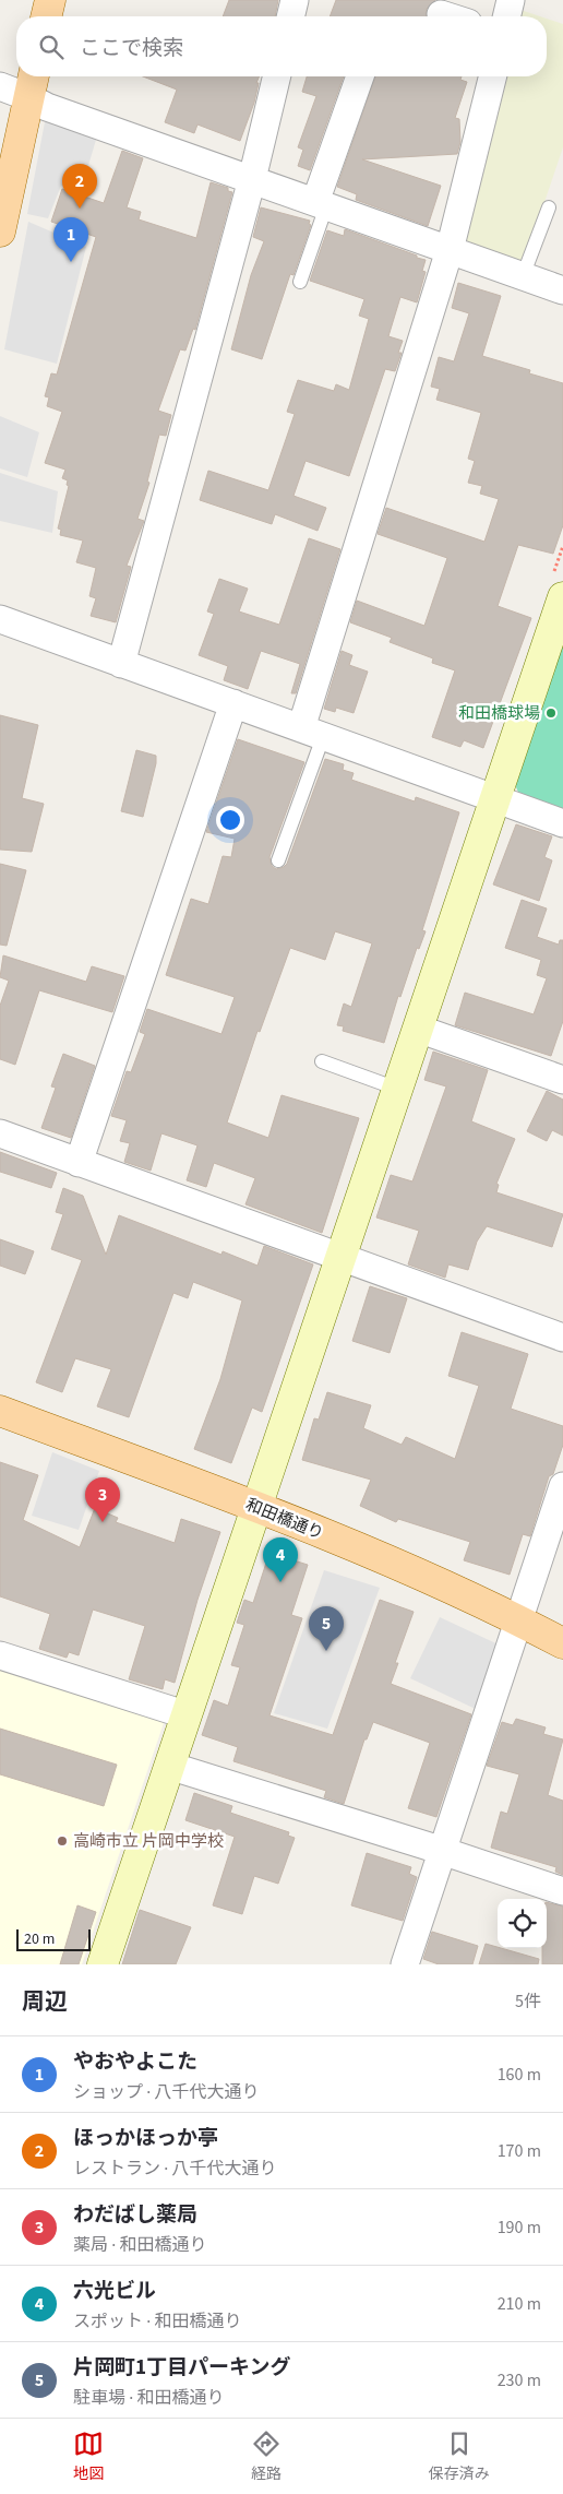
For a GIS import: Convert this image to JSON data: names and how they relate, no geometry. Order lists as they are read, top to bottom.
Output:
{
  "streets": {
    "main road": ["和田橋通り"]
  },
  "places": ["和田橋球場", "高崎市立 片岡中学校"],
  "scale_bar": "20 m",
  "page": {
    "search": "ここで検索",
    "pins": [
      "2",
      "1",
      "3",
      "4",
      "5"
    ],
    "scale": "20 m",
    "heading": ["周辺", "5件"],
    "list": [
      {
        "mark": "1",
        "name": "やおやよこた",
        "note": "ショップ · 八千代大通り",
        "value": "160 m"
      },
      {
        "mark": "2",
        "name": "ほっかほっか亭",
        "note": "レストラン · 八千代大通り",
        "value": "170 m"
      },
      {
        "mark": "3",
        "name": "わだばし薬局",
        "note": "薬局 · 和田橋通り",
        "value": "190 m"
      },
      {
        "mark": "4",
        "name": "六光ビル",
        "note": "スポット · 和田橋通り",
        "value": "210 m"
      },
      {
        "mark": "5",
        "name": "片岡町1丁目パーキング",
        "note": "駐車場 · 和田橋通り",
        "value": "230 m"
      }
    ],
    "nav": ["地図", "経路", "保存済み"]
  }
}
